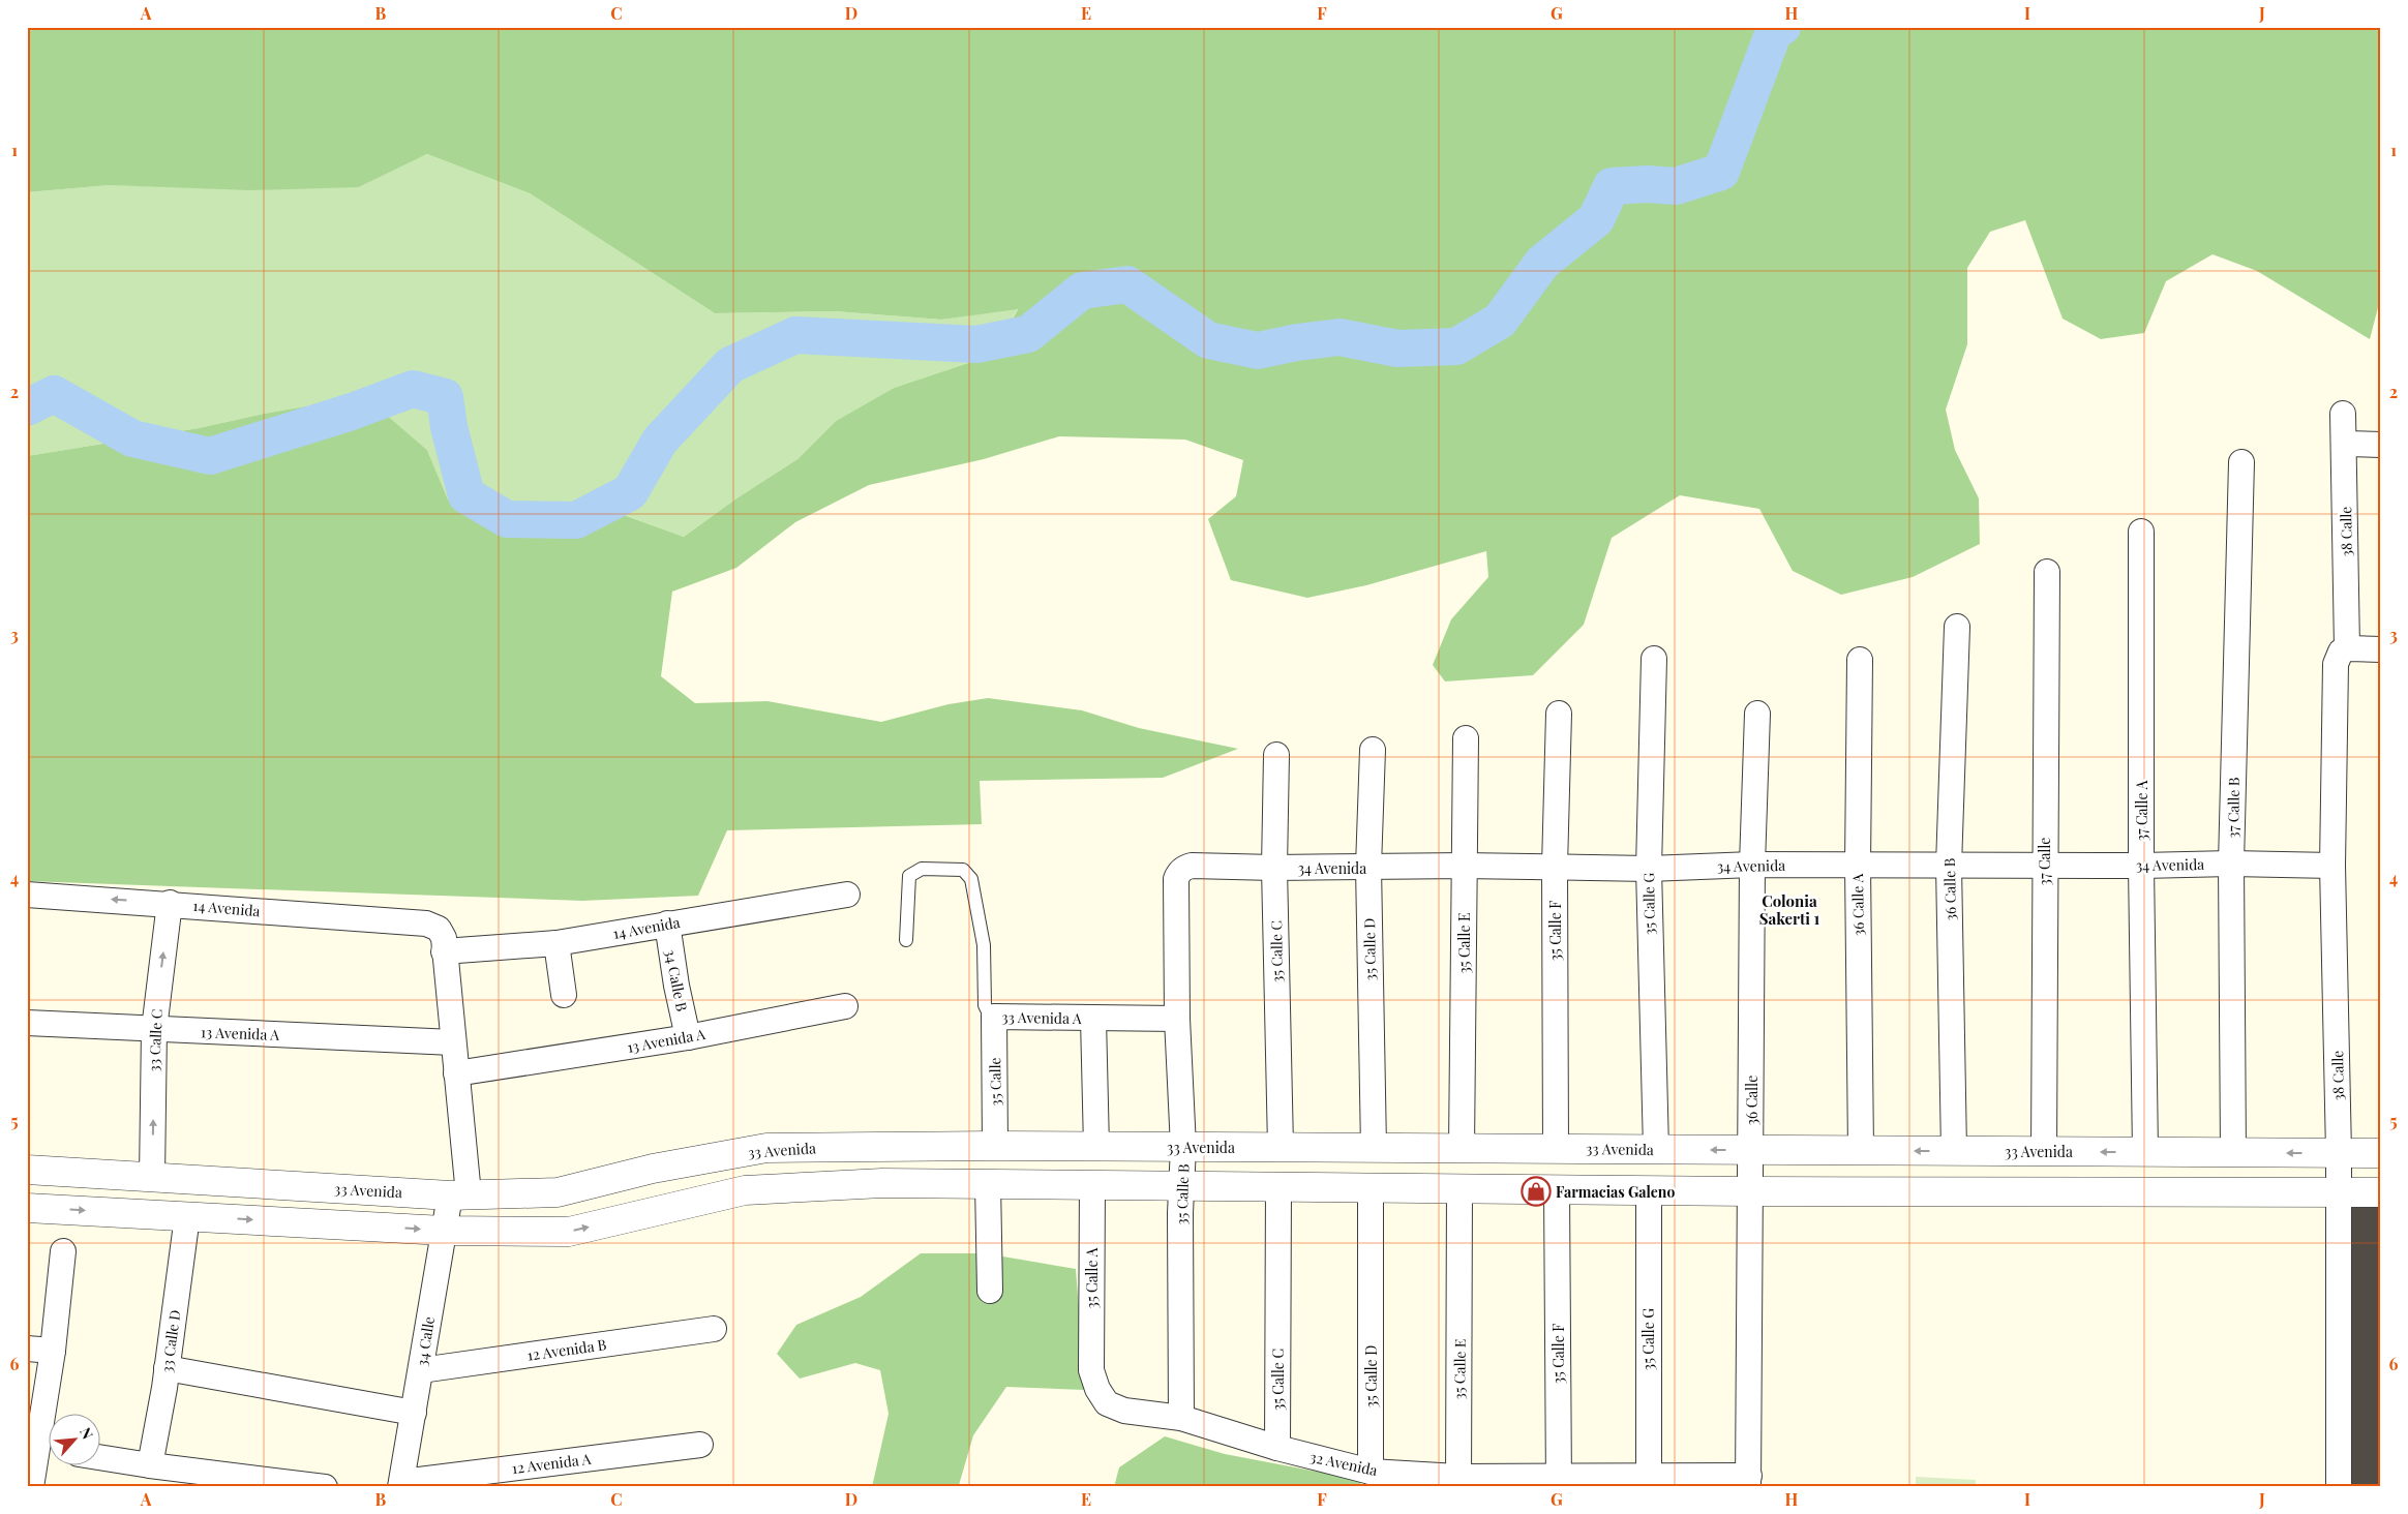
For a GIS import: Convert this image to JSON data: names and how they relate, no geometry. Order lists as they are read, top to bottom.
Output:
{
  "streets": {
    "street": [
      "38 Calle",
      "37 Calle B",
      "37 Calle A",
      "37 Calle",
      "34 Avenida",
      "36 Calle B",
      "35 Calle G",
      "36 Calle A",
      "14 Avenida",
      "35 Calle F",
      "35 Calle E",
      "35 Calle D",
      "35 Calle C",
      "34 Calle B",
      "33 Avenida A",
      "13 Avenida A",
      "33 Calle C",
      "35 Calle",
      "36 Calle",
      "33 Avenida",
      "35 Calle B",
      "35 Calle A",
      "33 Calle D",
      "34 Calle",
      "12 Avenida B",
      "12 Avenida A",
      "32 Avenida"
    ]
  },
  "crossings": [
    ["38 Calle", "34 Avenida"],
    ["38 Calle", "33 Avenida"],
    ["37 Calle B", "34 Avenida"],
    ["37 Calle B", "33 Avenida"],
    ["37 Calle A", "34 Avenida"],
    ["37 Calle A", "33 Avenida"],
    ["37 Calle", "34 Avenida"],
    ["37 Calle", "33 Avenida"],
    ["34 Avenida", "36 Calle B"],
    ["34 Avenida", "35 Calle G"],
    ["34 Avenida", "36 Calle A"],
    ["34 Avenida", "35 Calle F"],
    ["34 Avenida", "35 Calle E"],
    ["34 Avenida", "35 Calle D"],
    ["34 Avenida", "35 Calle C"],
    ["34 Avenida", "36 Calle"],
    ["34 Avenida", "35 Calle B"],
    ["36 Calle B", "33 Avenida"],
    ["35 Calle G", "33 Avenida"],
    ["35 Calle G", "32 Avenida"],
    ["36 Calle A", "33 Avenida"],
    ["14 Avenida", "34 Calle B"],
    ["14 Avenida", "33 Calle C"],
    ["14 Avenida", "34 Calle"],
    ["35 Calle F", "33 Avenida"],
    ["35 Calle F", "32 Avenida"],
    ["35 Calle E", "33 Avenida"],
    ["35 Calle E", "32 Avenida"],
    ["35 Calle D", "33 Avenida"],
    ["35 Calle D", "32 Avenida"],
    ["35 Calle C", "33 Avenida"],
    ["35 Calle C", "32 Avenida"],
    ["34 Calle B", "13 Avenida A"],
    ["33 Avenida A", "35 Calle"],
    ["33 Avenida A", "35 Calle B"],
    ["13 Avenida A", "33 Calle C"],
    ["13 Avenida A", "34 Calle"],
    ["33 Calle C", "33 Avenida"],
    ["35 Calle", "33 Avenida"],
    ["36 Calle", "33 Avenida"],
    ["36 Calle", "32 Avenida"],
    ["33 Avenida", "35 Calle B"],
    ["33 Avenida", "34 Calle"],
    ["35 Calle B", "32 Avenida"],
    ["35 Calle A", "32 Avenida"],
    ["34 Calle", "12 Avenida B"],
    ["34 Calle", "12 Avenida A"]
  ],
  "one_way": ["33 Calle C"],
  "districts": ["Colonia Sakerti 1"],
  "places": {
    "shop": ["Farmacias Galeno"]
  },
  "north": "top right",
  "grid": {
    "columns": [
      "A",
      "B",
      "C",
      "D",
      "E",
      "F",
      "G",
      "H",
      "I",
      "J"
    ],
    "rows": [
      "1",
      "2",
      "3",
      "4",
      "5",
      "6"
    ]
  }
}
